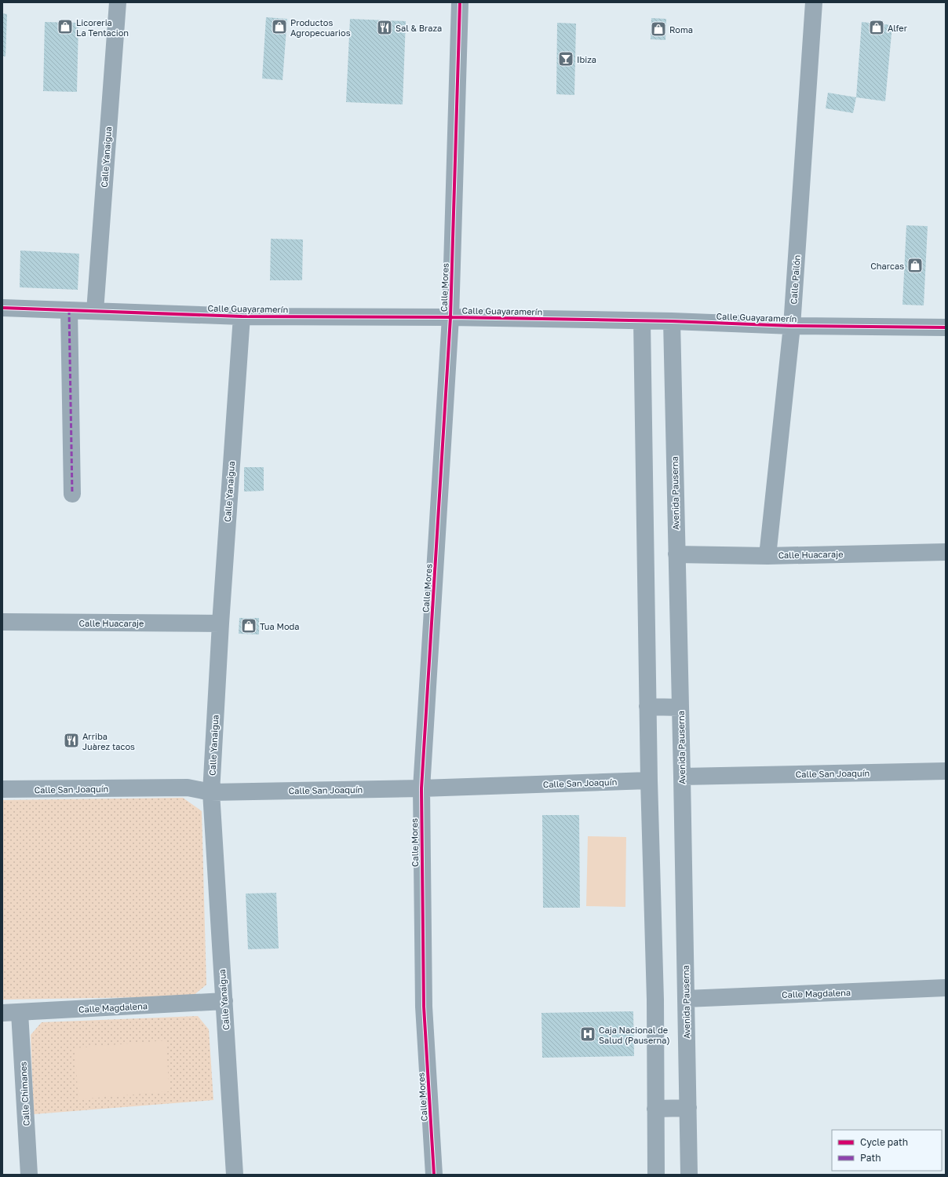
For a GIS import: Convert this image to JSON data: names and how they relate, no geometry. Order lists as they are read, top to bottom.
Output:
{
  "streets": {
    "street": [
      "Calle Yanaigua",
      "Calle Pailón",
      "Calle Mores",
      "Calle Guayaramerín",
      "Avenida Pauserna",
      "Calle Huacaraje",
      "Calle San Joaquín",
      "Calle Magdalena",
      "Calle Chimanes"
    ]
  },
  "crossings": [
    ["Calle Yanaigua", "Calle Guayaramerín"],
    ["Calle Yanaigua", "Calle Huacaraje"],
    ["Calle Yanaigua", "Calle San Joaquín"],
    ["Calle Yanaigua", "Calle Magdalena"],
    ["Calle Pailón", "Calle Guayaramerín"],
    ["Calle Pailón", "Calle Huacaraje"],
    ["Calle Mores", "Calle Guayaramerín"],
    ["Calle Mores", "Calle San Joaquín"],
    ["Calle Guayaramerín", "Avenida Pauserna"],
    ["Avenida Pauserna", "Calle Huacaraje"],
    ["Avenida Pauserna", "Calle San Joaquín"],
    ["Avenida Pauserna", "Calle Magdalena"],
    ["Calle Magdalena", "Calle Chimanes"]
  ],
  "places": {
    "shop": [
      "Licoreria La Tentacion",
      "Productos Agropecuarios",
      "Alfer",
      "Roma",
      "Charcas",
      "Tua Moda"
    ],
    "restaurant": ["Sal & Braza", "Arriba Juàrez tacos"],
    "bar": ["Ibiza"],
    "hospital": ["Caja Nacional de Salud (Pauserna)"]
  },
  "legend": ["Cycle path", "Path"]
}
